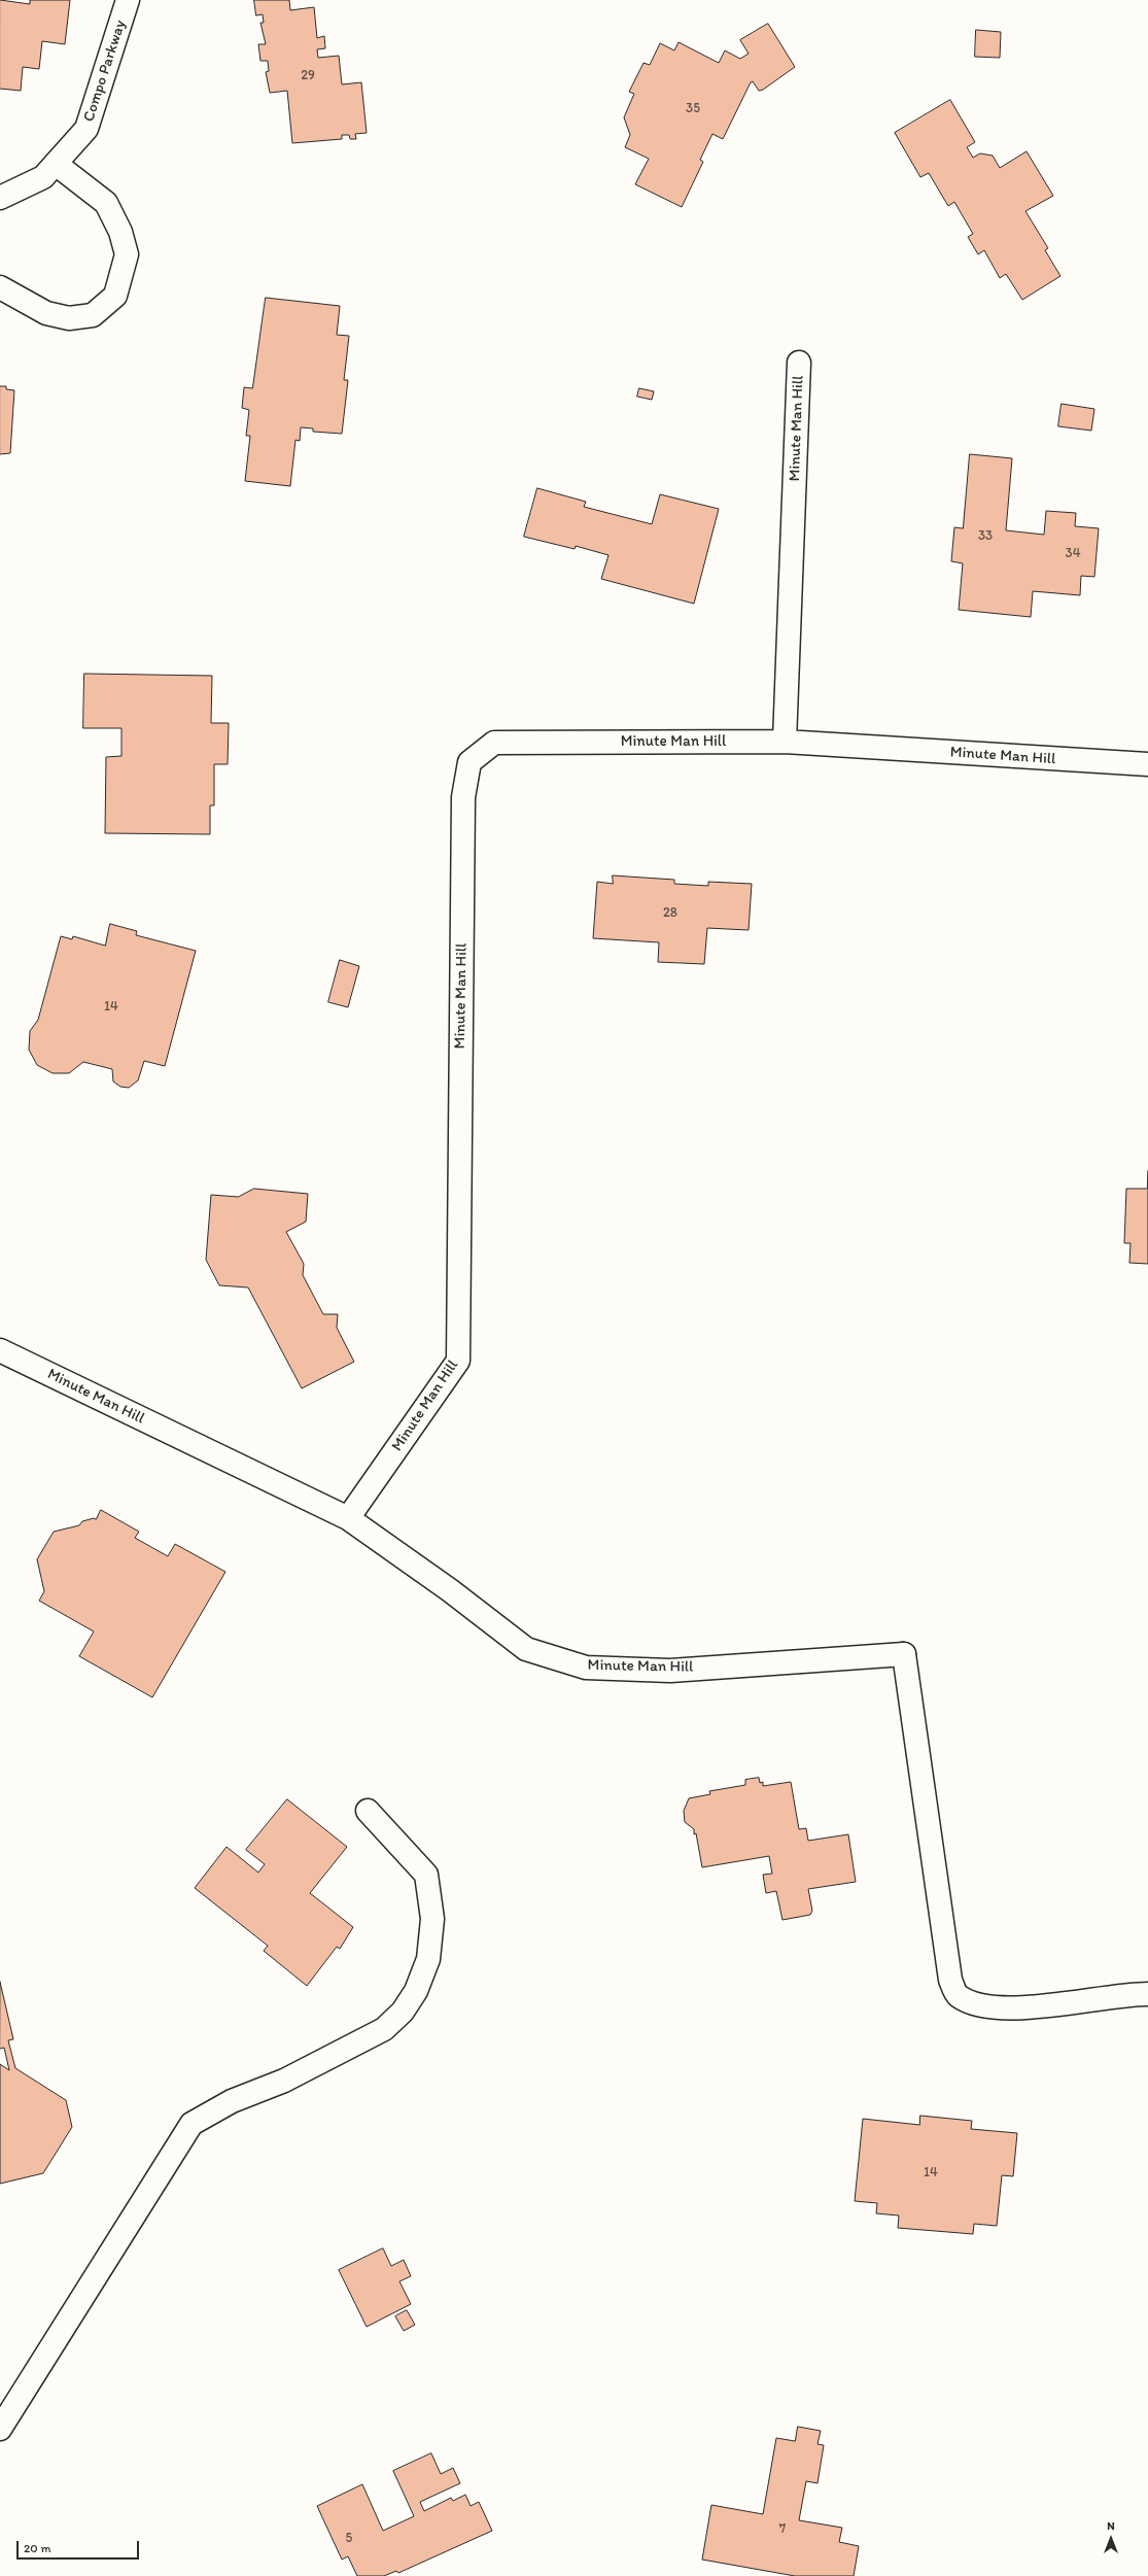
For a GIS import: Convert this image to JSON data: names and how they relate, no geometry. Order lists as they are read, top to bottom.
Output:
{
  "streets": {
    "street": ["Compo Parkway", "Minute Man Hill"]
  },
  "house_numbers": [
    "29",
    "35",
    "33",
    "34",
    "28",
    "14",
    "14",
    "7",
    "5"
  ],
  "scale_bar": "20 m",
  "north": "top"
}
